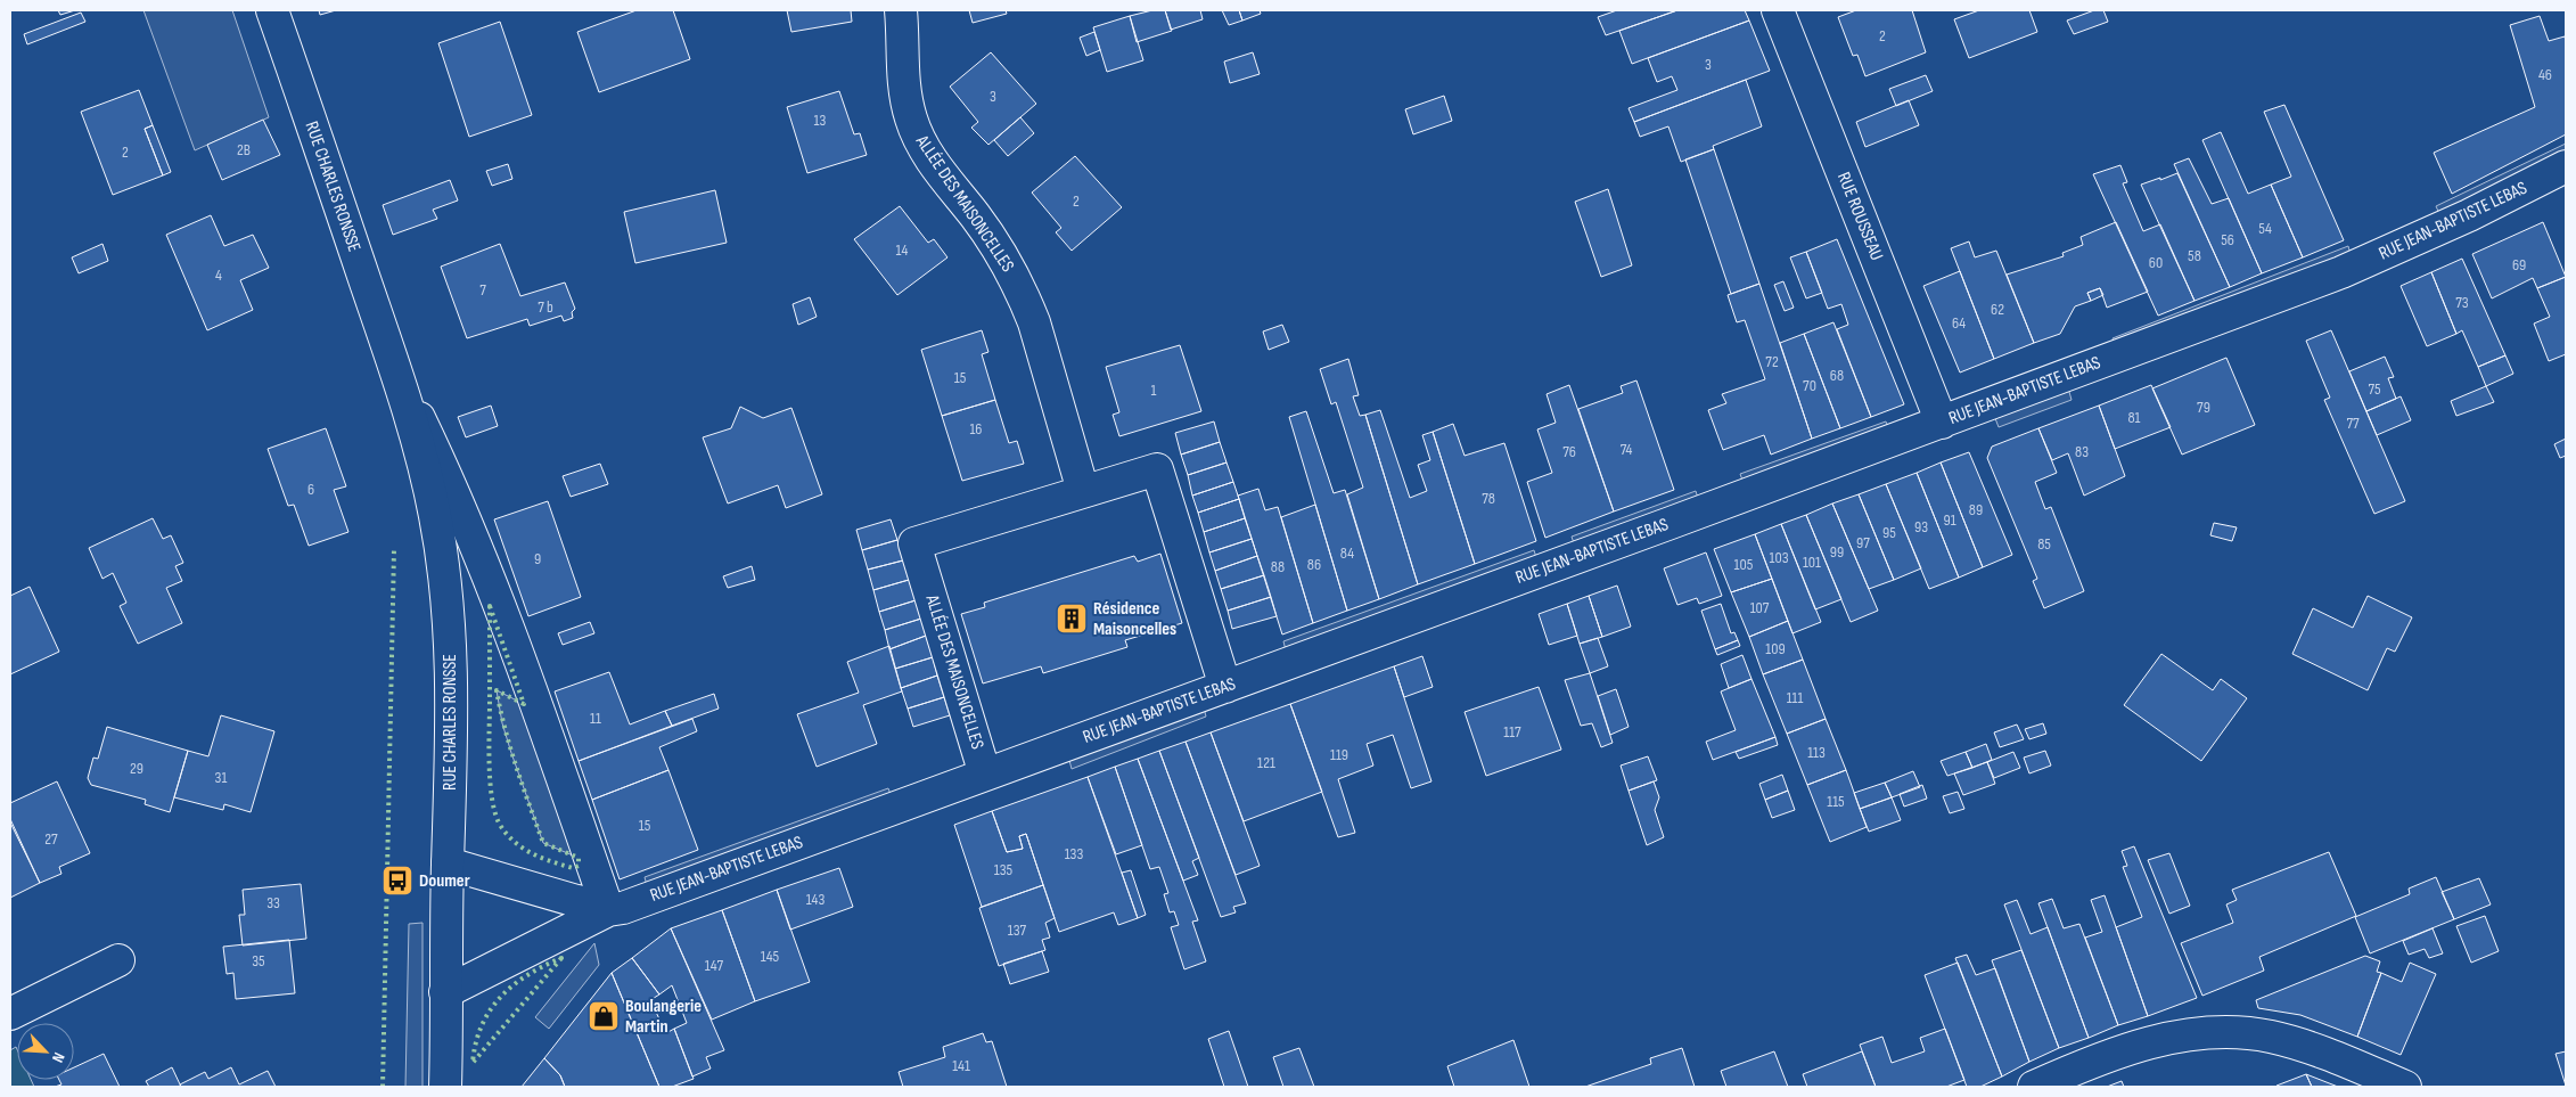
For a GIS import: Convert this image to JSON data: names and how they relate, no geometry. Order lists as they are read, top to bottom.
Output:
{
  "streets": {
    "street": [
      "RUE CHARLES RONSSE",
      "ALLÉE DES MAISONCELLES",
      "RUE ROUSSEAU",
      "RUE JEAN-BAPTISTE LEBAS"
    ]
  },
  "crossings": [
    ["RUE CHARLES RONSSE", "RUE JEAN-BAPTISTE LEBAS"],
    ["ALLÉE DES MAISONCELLES", "RUE JEAN-BAPTISTE LEBAS"],
    ["RUE ROUSSEAU", "RUE JEAN-BAPTISTE LEBAS"]
  ],
  "places": {
    "building": ["Résidence Maisoncelles"],
    "bus stop": ["Doumer"],
    "shop": ["Boulangerie Martin"]
  },
  "house_numbers": [
    "2",
    "3",
    "46",
    "3",
    "13",
    "2B",
    "2",
    "2",
    "54",
    "56",
    "14",
    "58",
    "60",
    "69",
    "4",
    "7",
    "73",
    "7 b",
    "62",
    "64",
    "72",
    "68",
    "15",
    "70",
    "75",
    "1",
    "79",
    "81",
    "77",
    "16",
    "74",
    "76",
    "83",
    "6",
    "78",
    "89",
    "91",
    "93",
    "95",
    "97",
    "85",
    "99",
    "84",
    "103",
    "9",
    "101",
    "86",
    "105",
    "88",
    "107",
    "109",
    "111",
    "11",
    "117",
    "113",
    "119",
    "121",
    "29",
    "31",
    "115",
    "15",
    "27",
    "133",
    "135",
    "143",
    "33",
    "137",
    "145",
    "35",
    "147",
    "141"
  ],
  "north": "bottom right"
}
